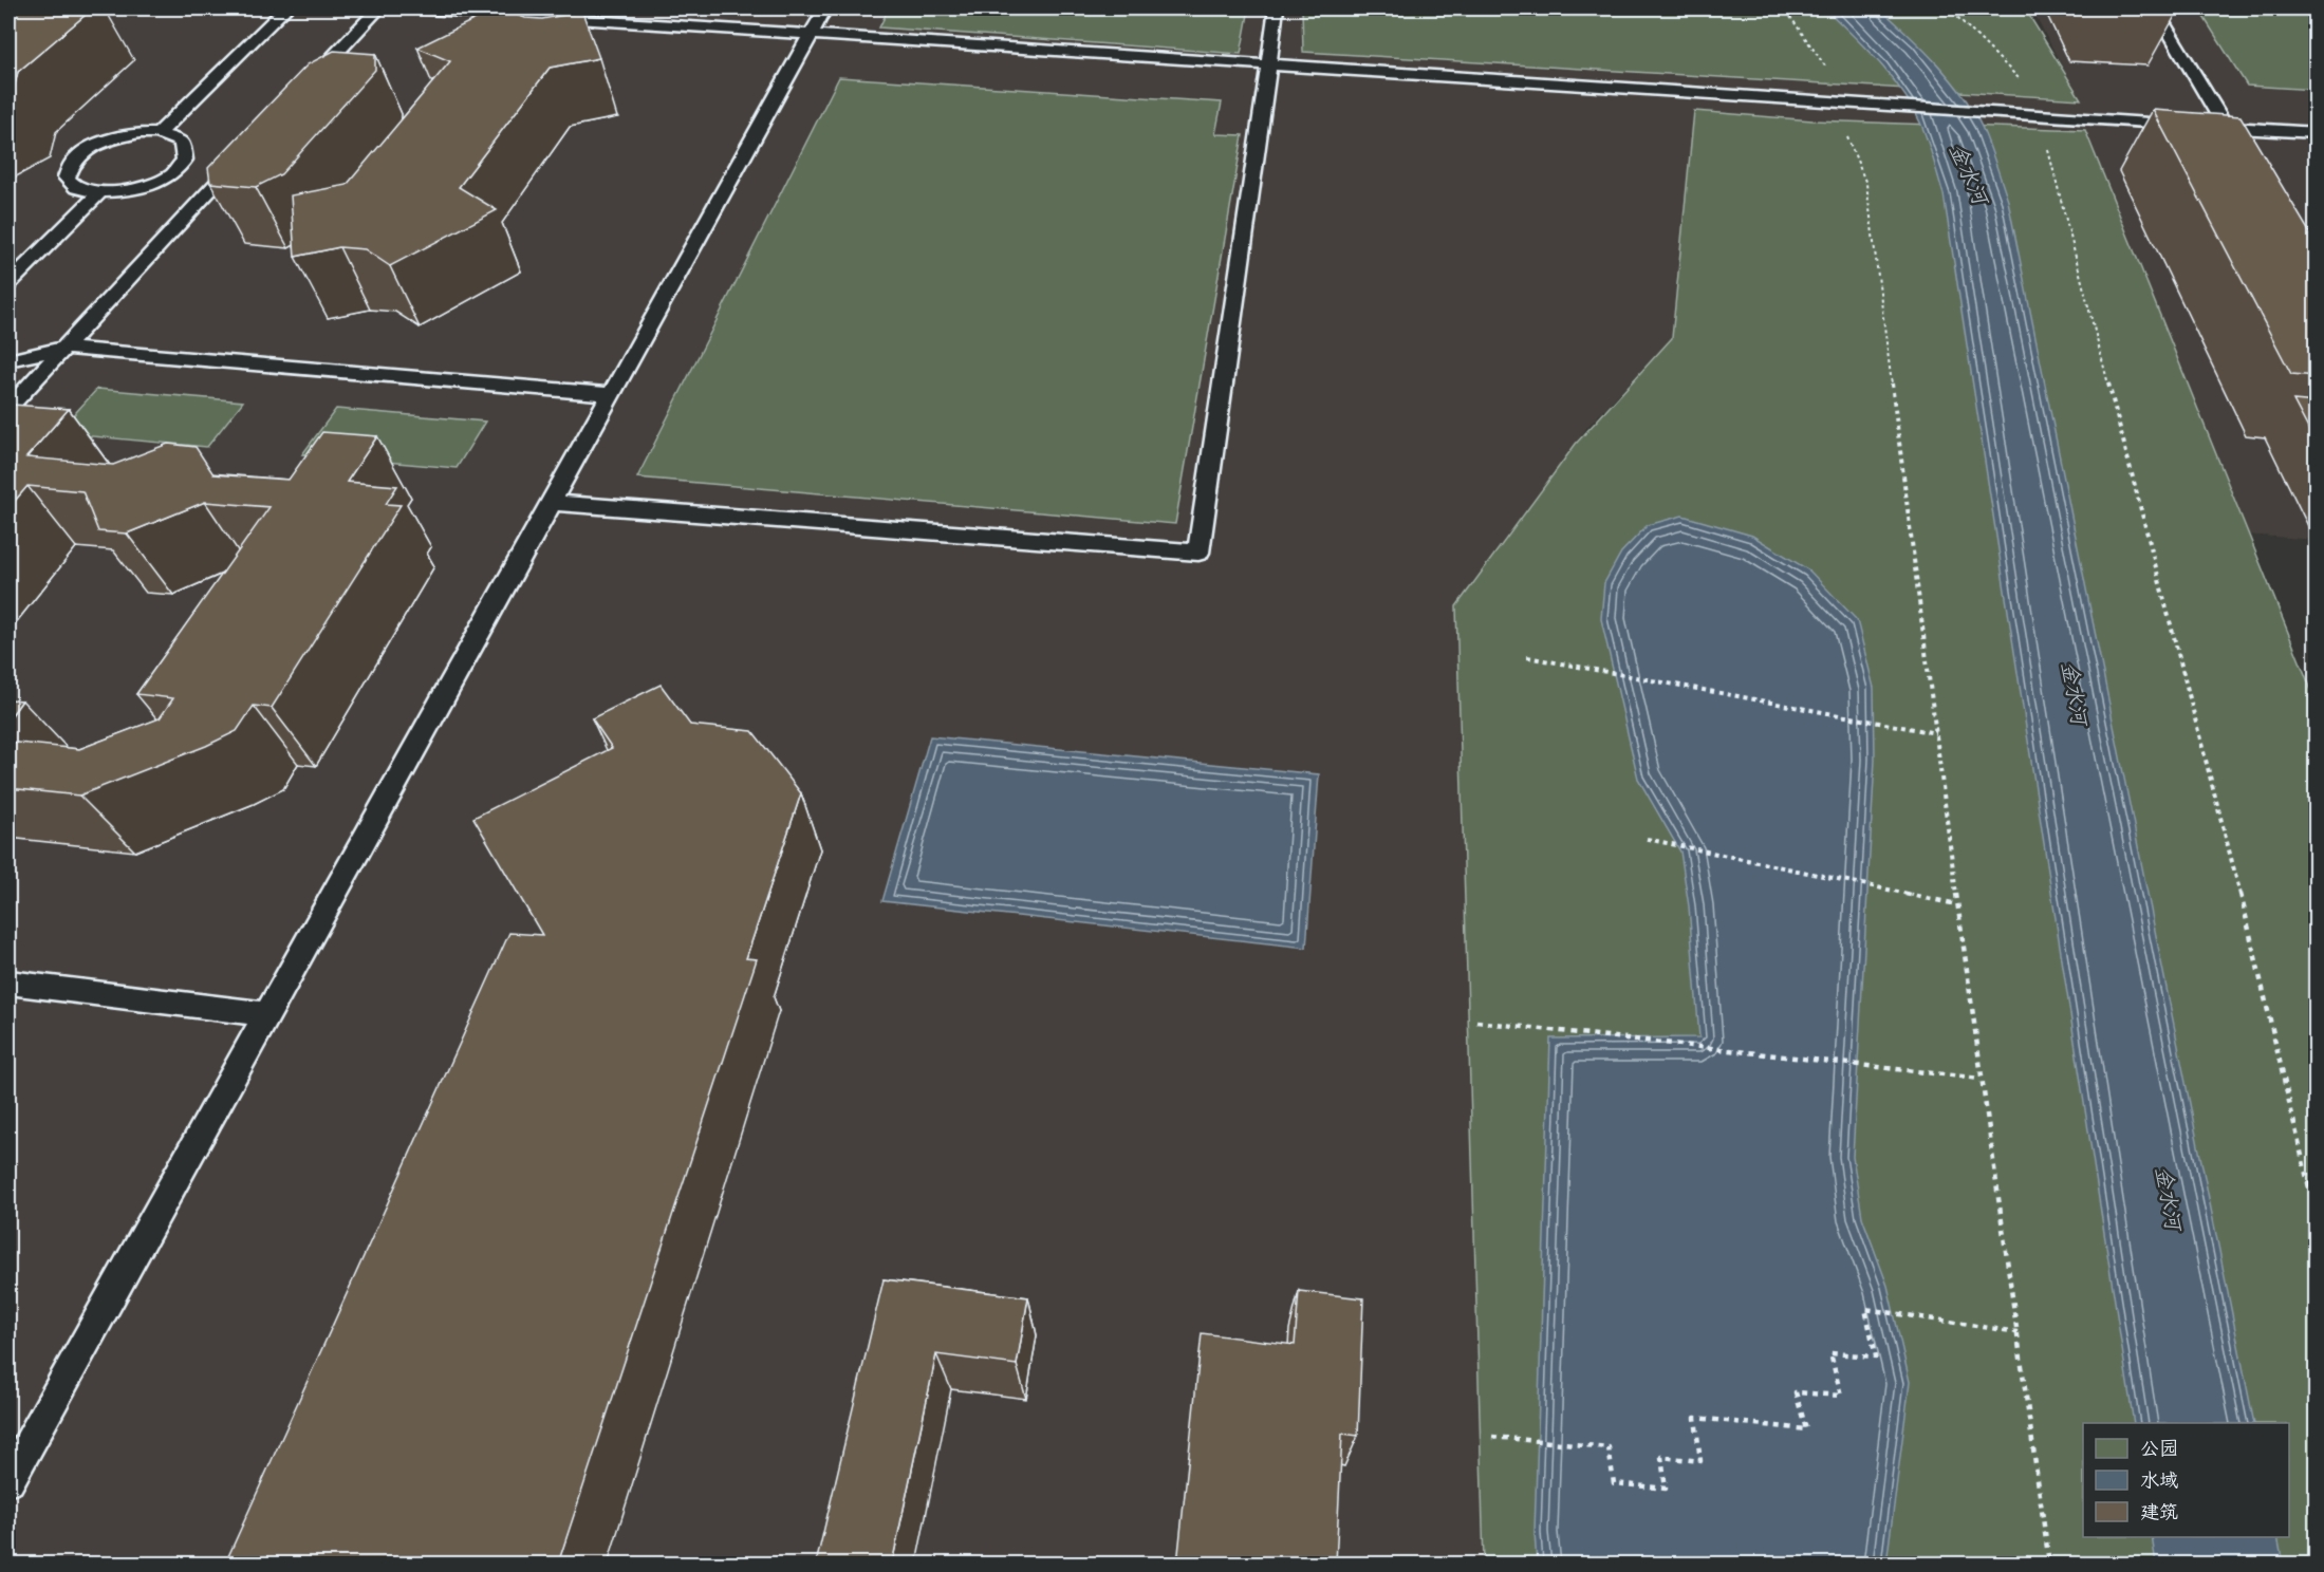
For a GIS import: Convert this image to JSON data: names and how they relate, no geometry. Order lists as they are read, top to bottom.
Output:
{
  "water": ["金水河"],
  "legend": ["公园", "水域", "建筑"]
}
